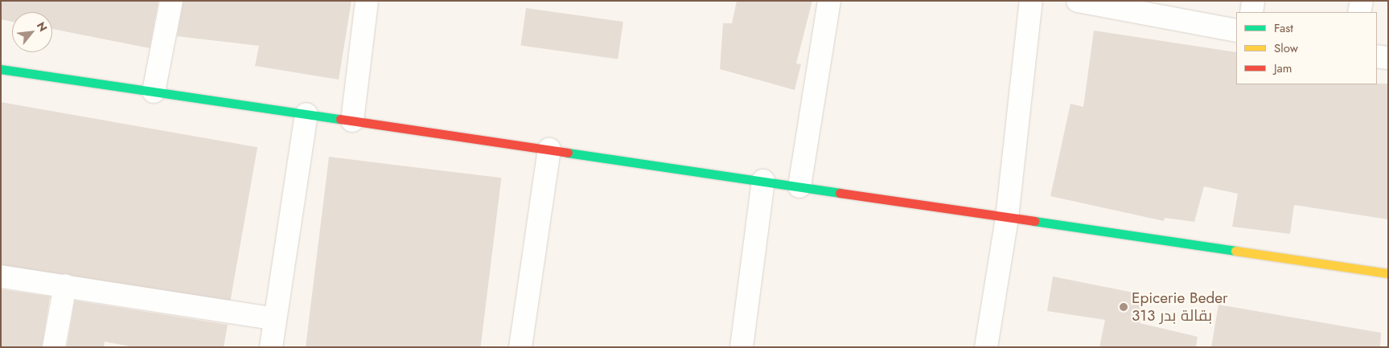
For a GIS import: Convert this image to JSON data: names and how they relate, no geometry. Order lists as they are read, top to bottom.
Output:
{
  "places": ["Epicerie Beder 313 بقالة بدر"],
  "legend": ["Fast", "Slow", "Jam"],
  "north": "top right"
}
